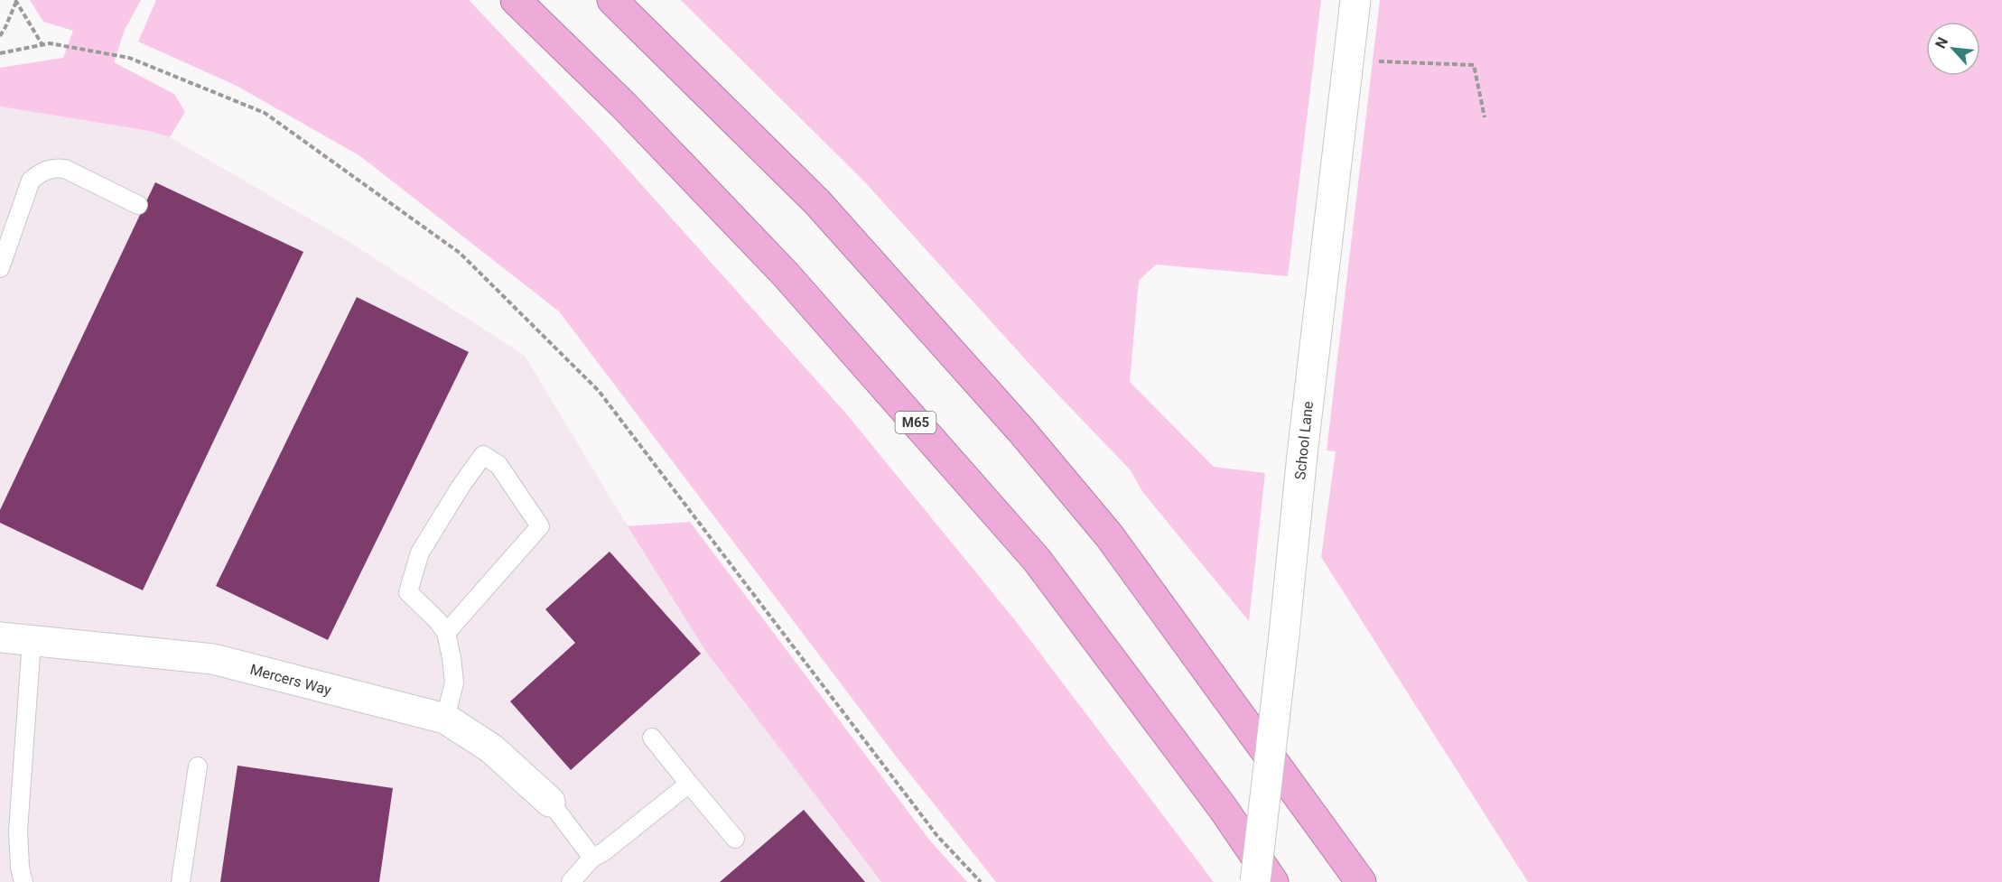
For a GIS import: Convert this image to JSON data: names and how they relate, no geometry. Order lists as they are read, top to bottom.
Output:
{
  "streets": {
    "highway": ["M65"],
    "main road": ["School Lane", "Mercers Way"]
  },
  "north": "top left"
}
